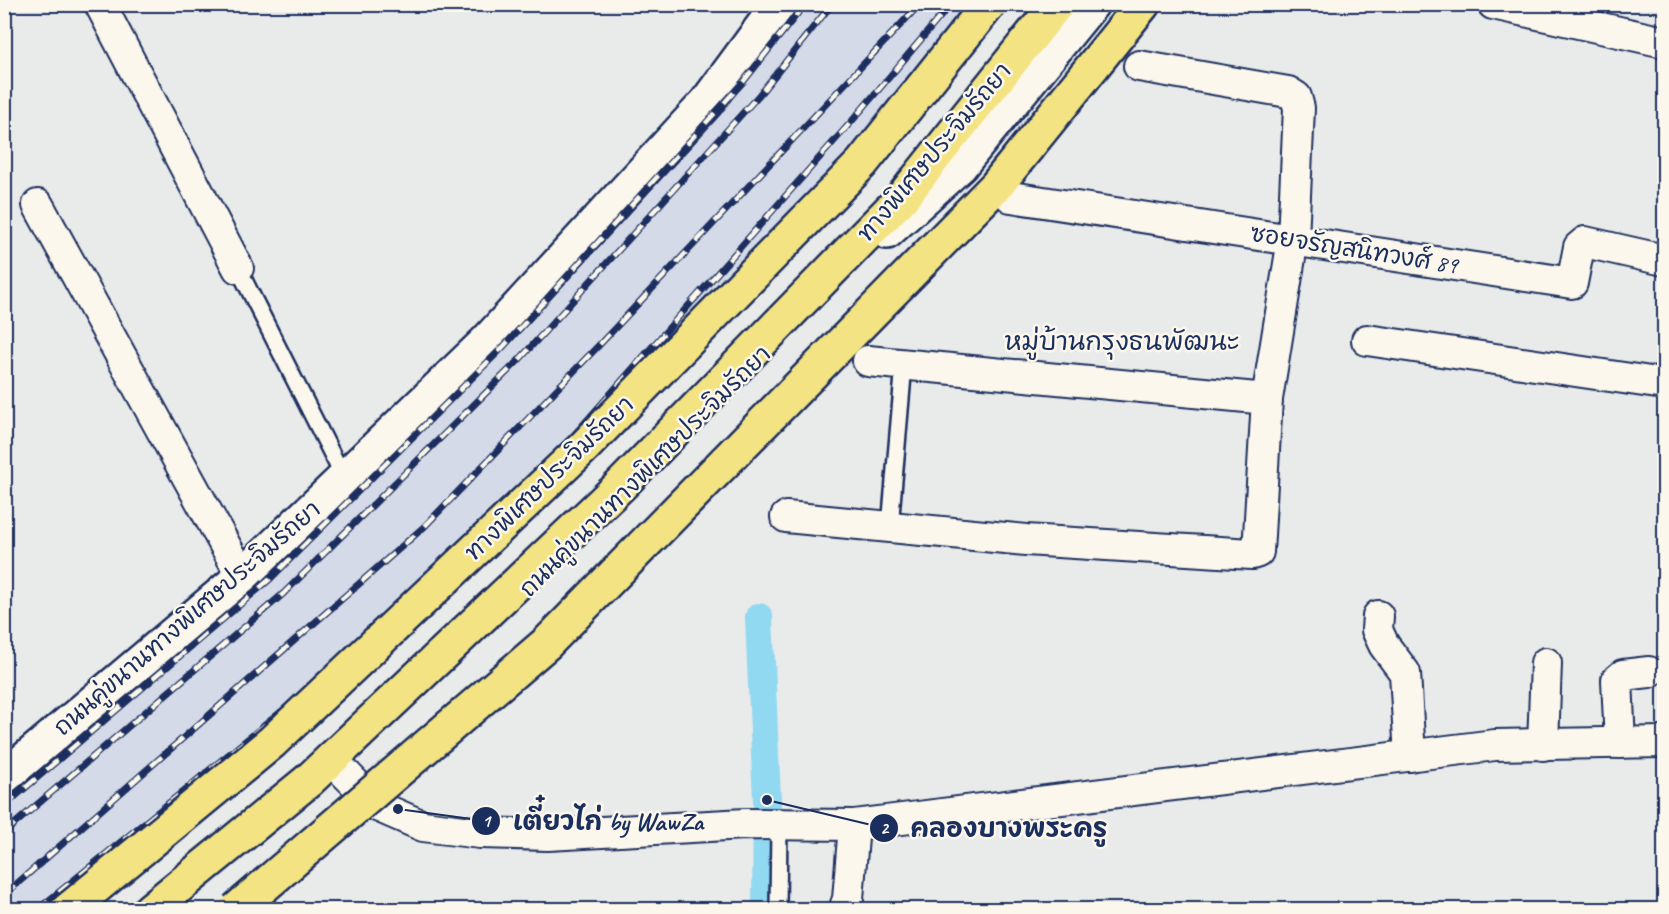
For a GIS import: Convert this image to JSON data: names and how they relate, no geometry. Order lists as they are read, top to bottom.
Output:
{
  "streets": {
    "highway": ["ทางพิเศษประจิมรัถยา"],
    "main road": ["ถนนคู่ขนานทางพิเศษประจิมรัถยา"],
    "street": ["ซอยจรัญสนิทวงศ์ 89"]
  },
  "districts": ["หมู่บ้านกรุงธนพัฒนะ"],
  "places": ["คลองบางพระครู", "เตี๋ยวไก่ by WawZa"]
}
